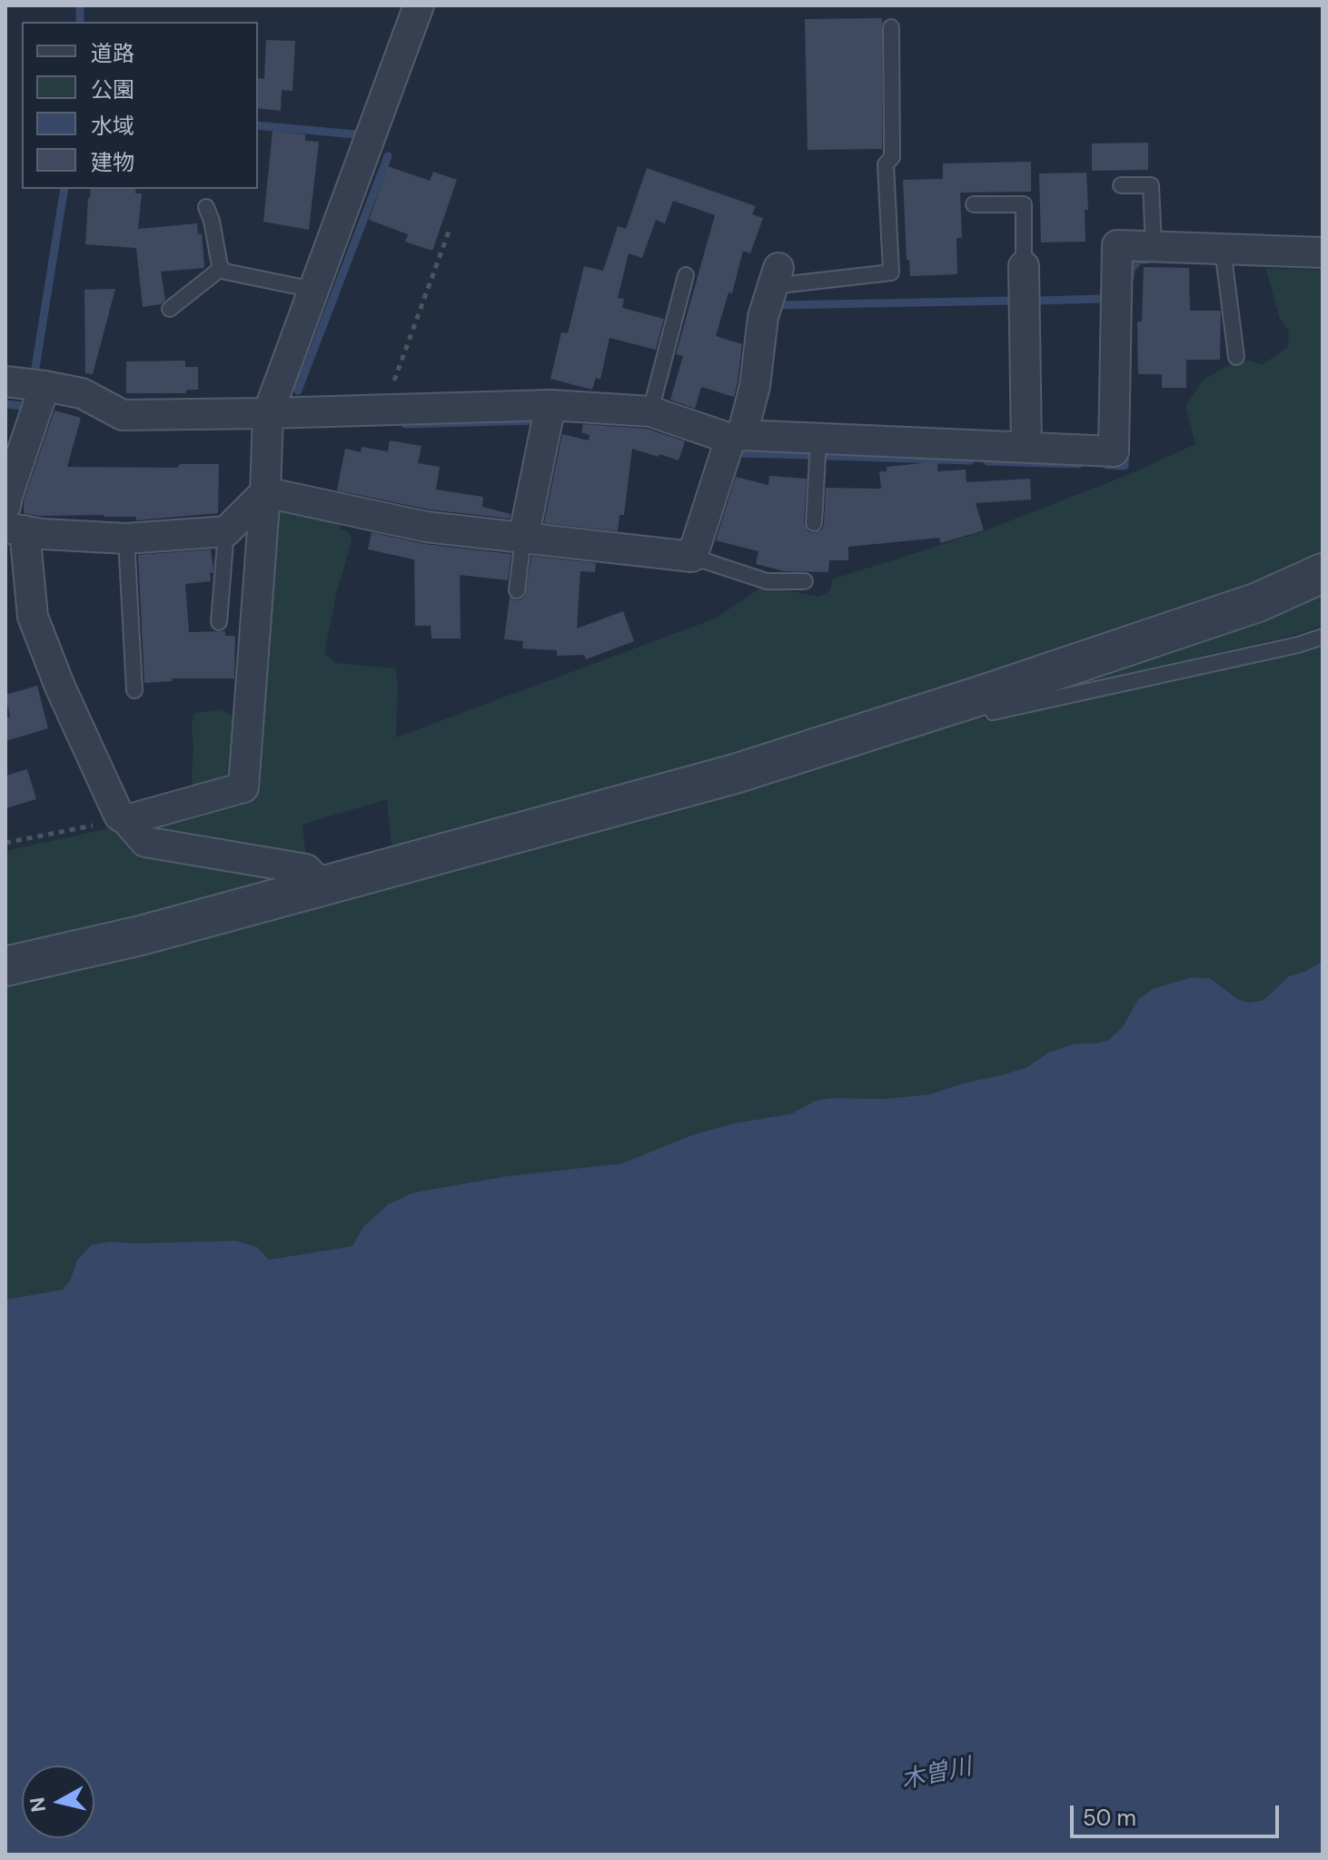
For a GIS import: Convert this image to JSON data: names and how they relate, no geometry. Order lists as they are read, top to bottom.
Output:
{
  "water": ["木曽川"],
  "legend": [
    "道路",
    "公園",
    "水域",
    "建物"
  ],
  "scale_bar": "50 m",
  "north": "left"
}
